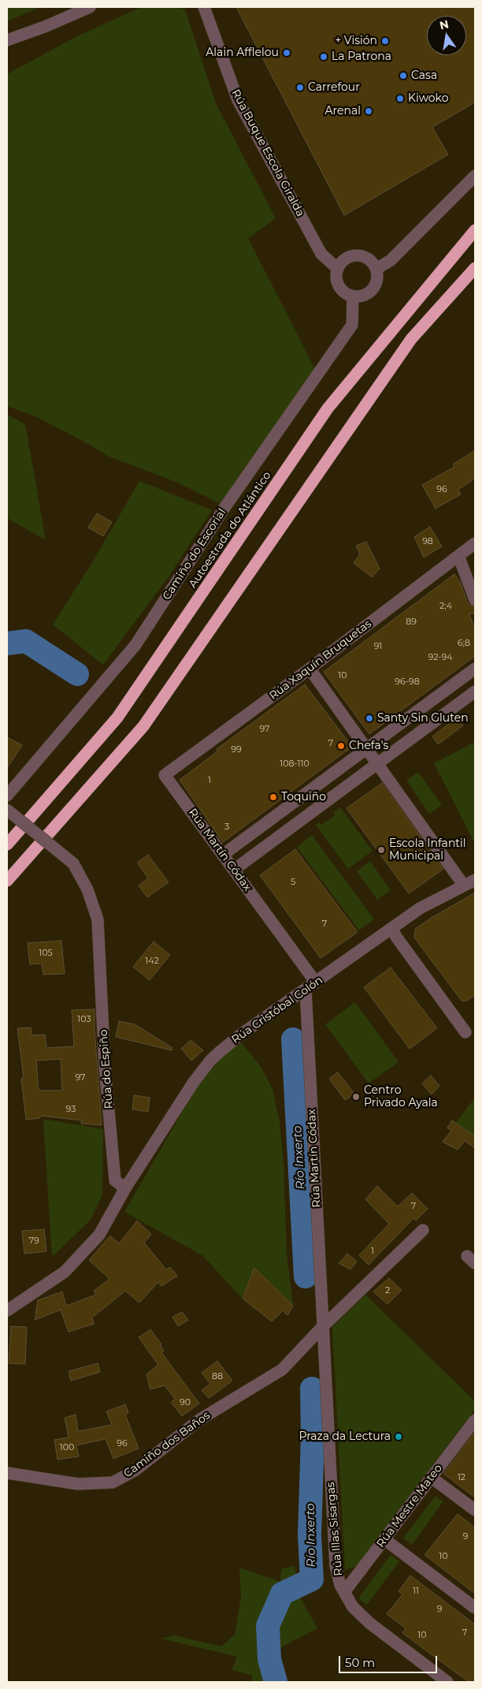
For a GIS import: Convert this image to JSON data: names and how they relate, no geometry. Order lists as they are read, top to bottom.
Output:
{
  "streets": {
    "highway": ["Autoestrada do Atlántico"],
    "street": [
      "Rúa Buque Escola Giralda",
      "Camiño do Escorial",
      "Rúa Xaquín Bruquetas",
      "Rúa Martín Códax",
      "Rúa Cristóbal Colón",
      "Rúa do Espiño",
      "Camiño dos Baños",
      "Rúa Mestre Mateo",
      "Rúa Illas Sisargas"
    ]
  },
  "crossings": [
    ["Rúa Buque Escola Giralda", "Camiño do Escorial"],
    ["Rúa Xaquín Bruquetas", "Rúa Martín Códax"],
    ["Rúa Martín Códax", "Rúa Cristóbal Colón"],
    ["Rúa Martín Códax", "Camiño dos Baños"],
    ["Rúa Martín Códax", "Rúa Illas Sisargas"],
    ["Rúa Cristóbal Colón", "Rúa do Espiño"],
    ["Camiño dos Baños", "Rúa Illas Sisargas"],
    ["Rúa Mestre Mateo", "Rúa Illas Sisargas"]
  ],
  "water": ["Río Inxerto"],
  "places": [
    "+ Visión",
    "Alain Afflelou",
    "La Patrona",
    "Casa",
    "Carrefour",
    "Kiwoko",
    "Arenal",
    "Santy Sin Gluten",
    "Chefa's",
    "Toquiño",
    "Escola Infantil Municipal",
    "Centro Privado Ayala",
    "Praza da Lectura"
  ],
  "house_numbers": [
    "96",
    "98",
    "2;4",
    "89",
    "6;8",
    "91",
    "92-94",
    "10",
    "96-98",
    "97",
    "7",
    "99",
    "108-110",
    "1",
    "3",
    "5",
    "7",
    "105",
    "142",
    "103",
    "97",
    "93",
    "7",
    "79",
    "1",
    "2",
    "88",
    "90",
    "96",
    "100",
    "12",
    "9",
    "10",
    "11",
    "9",
    "7",
    "10"
  ],
  "scale_bar": "50 m",
  "north": "top"
}
